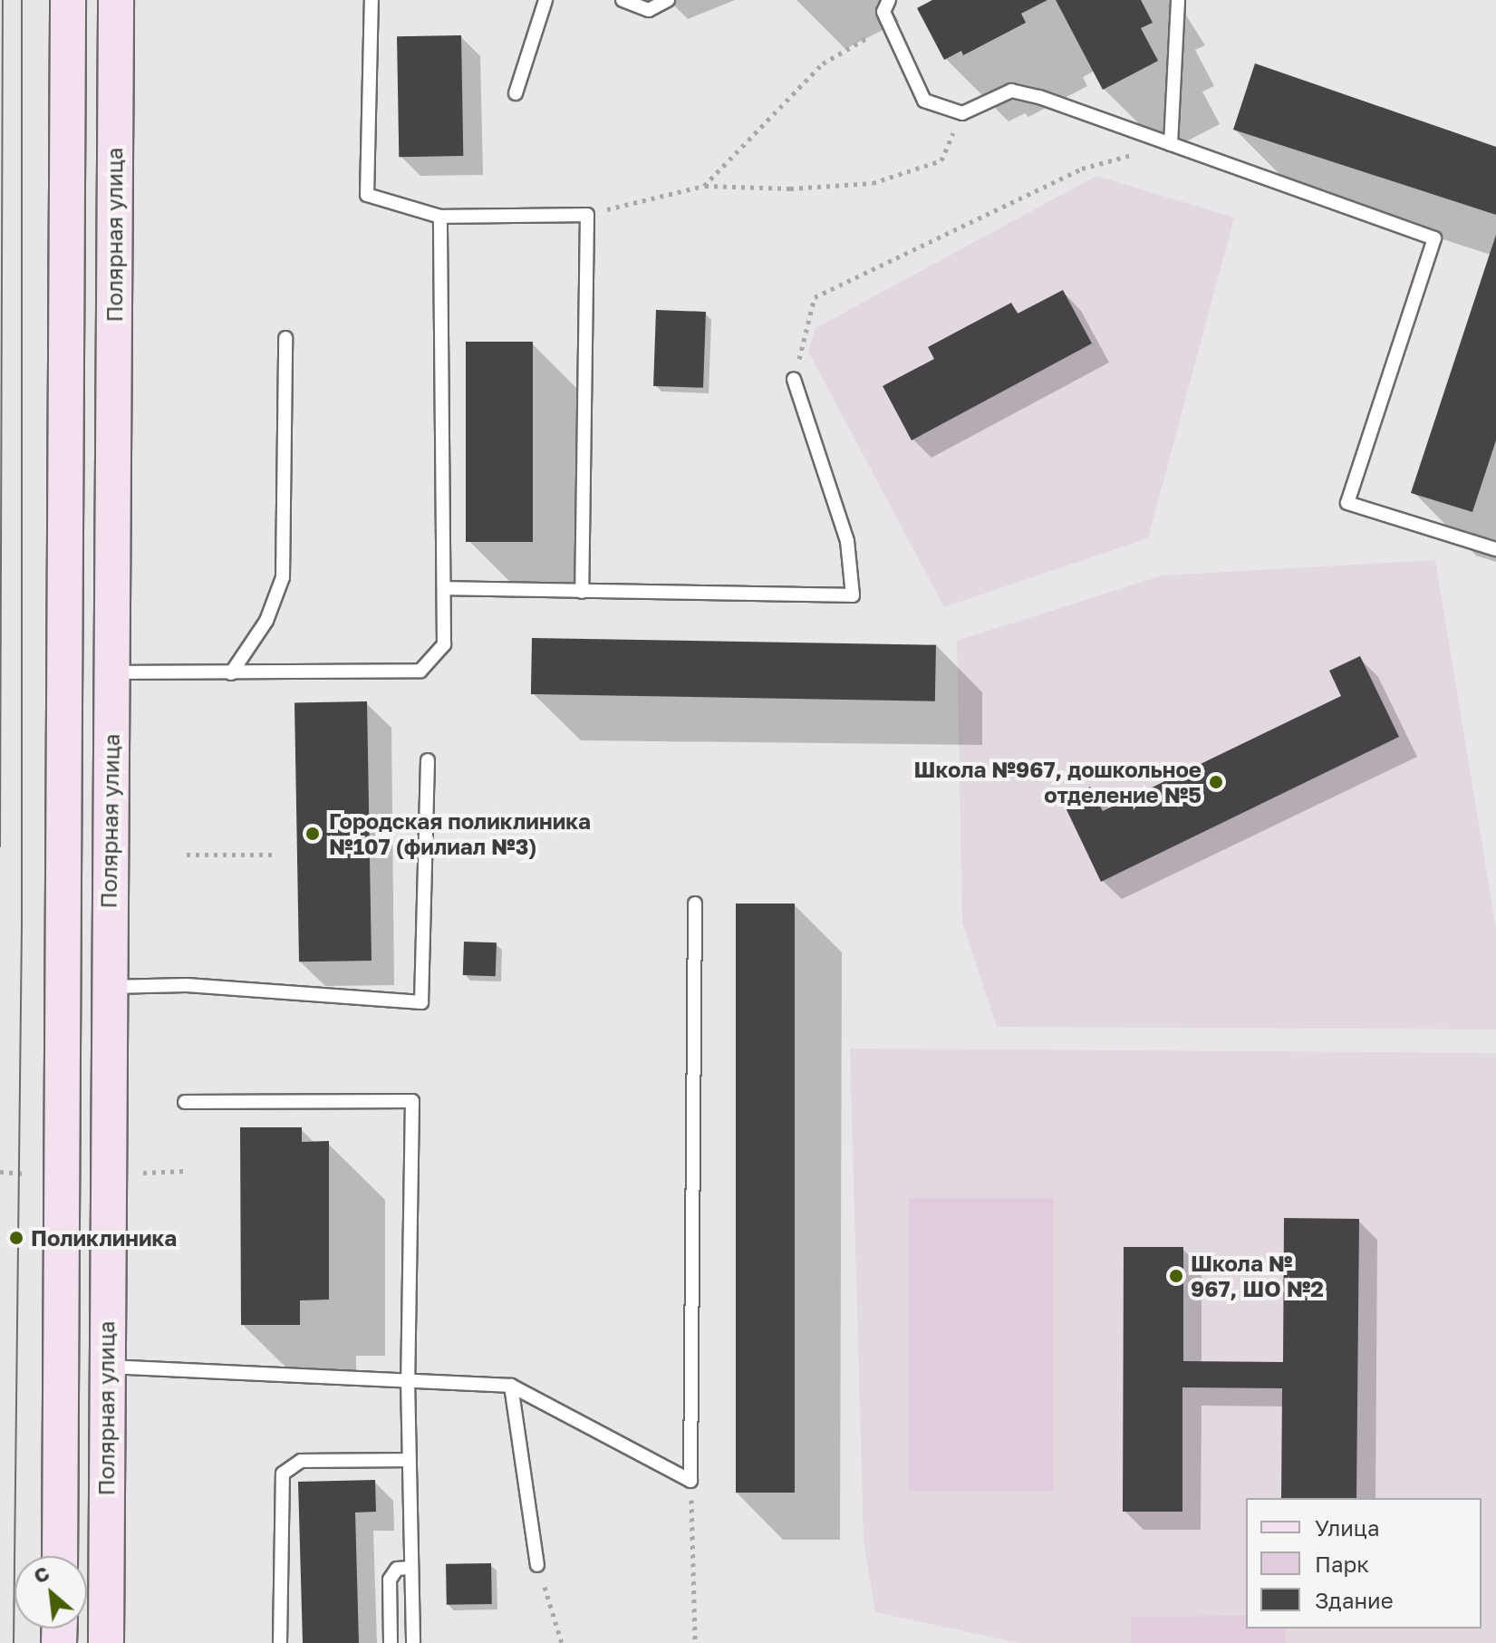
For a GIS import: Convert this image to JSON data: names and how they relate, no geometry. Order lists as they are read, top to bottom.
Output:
{
  "streets": {
    "main road": ["Полярная улица"]
  },
  "places": [
    "Школа №967, дошкольное отделение №5",
    "Городская поликлиника №107 (филиал №3)",
    "Поликлиника",
    "Школа № 967, ШО №2"
  ],
  "legend": ["Улица", "Парк", "Здание"],
  "north": "top left"
}
